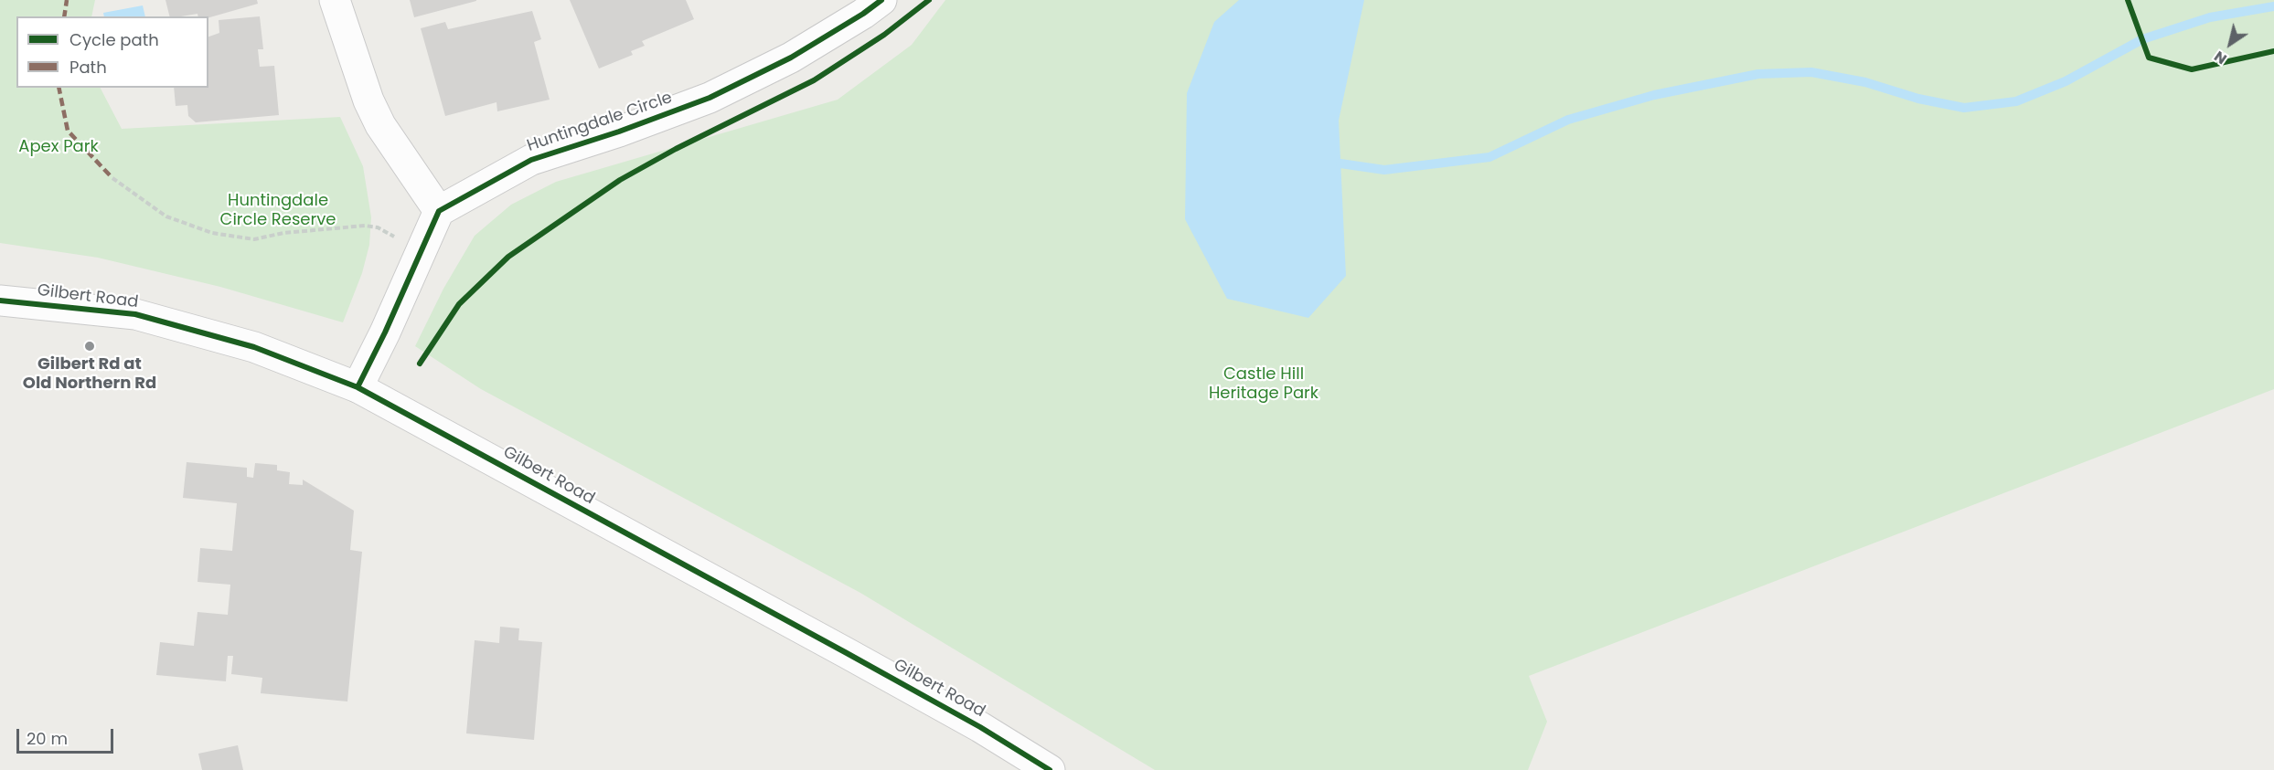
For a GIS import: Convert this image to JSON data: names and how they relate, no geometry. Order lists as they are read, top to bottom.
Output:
{
  "streets": {
    "main road": ["Huntingdale Circle", "Gilbert Road"]
  },
  "parks": ["Apex Park", "Huntingdale Circle Reserve", "Castle Hill Heritage Park"],
  "places": ["Gilbert Rd at Old Northern Rd"],
  "legend": ["Cycle path", "Path"],
  "scale_bar": "20 m",
  "north": "bottom left"
}
